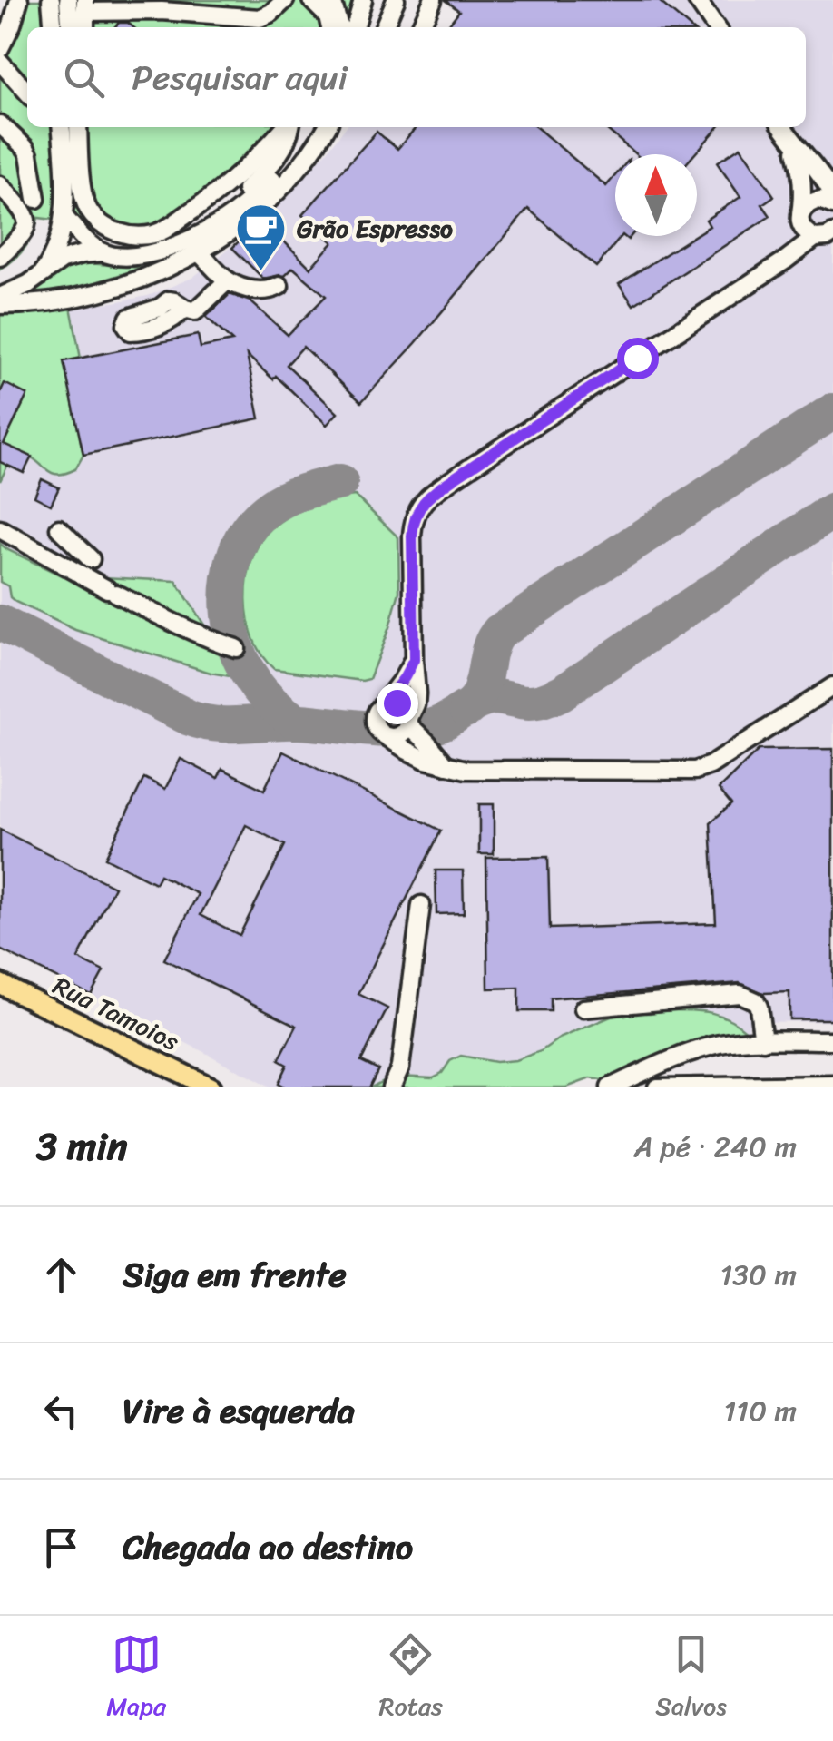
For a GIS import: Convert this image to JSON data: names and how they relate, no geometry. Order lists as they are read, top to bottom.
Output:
{
  "streets": {
    "main road": ["Rua Tamoios"]
  },
  "places": {
    "cafe": ["Grão Espresso"]
  },
  "north": "top",
  "page": {
    "search": "Pesquisar aqui",
    "heading": ["3 min", "A pé · 240 m"],
    "list": [
      ["Siga em frente", "130 m"],
      ["Vire à esquerda", "110 m"],
      "Chegada ao destino"
    ],
    "nav": ["Mapa", "Rotas", "Salvos"]
  }
}
